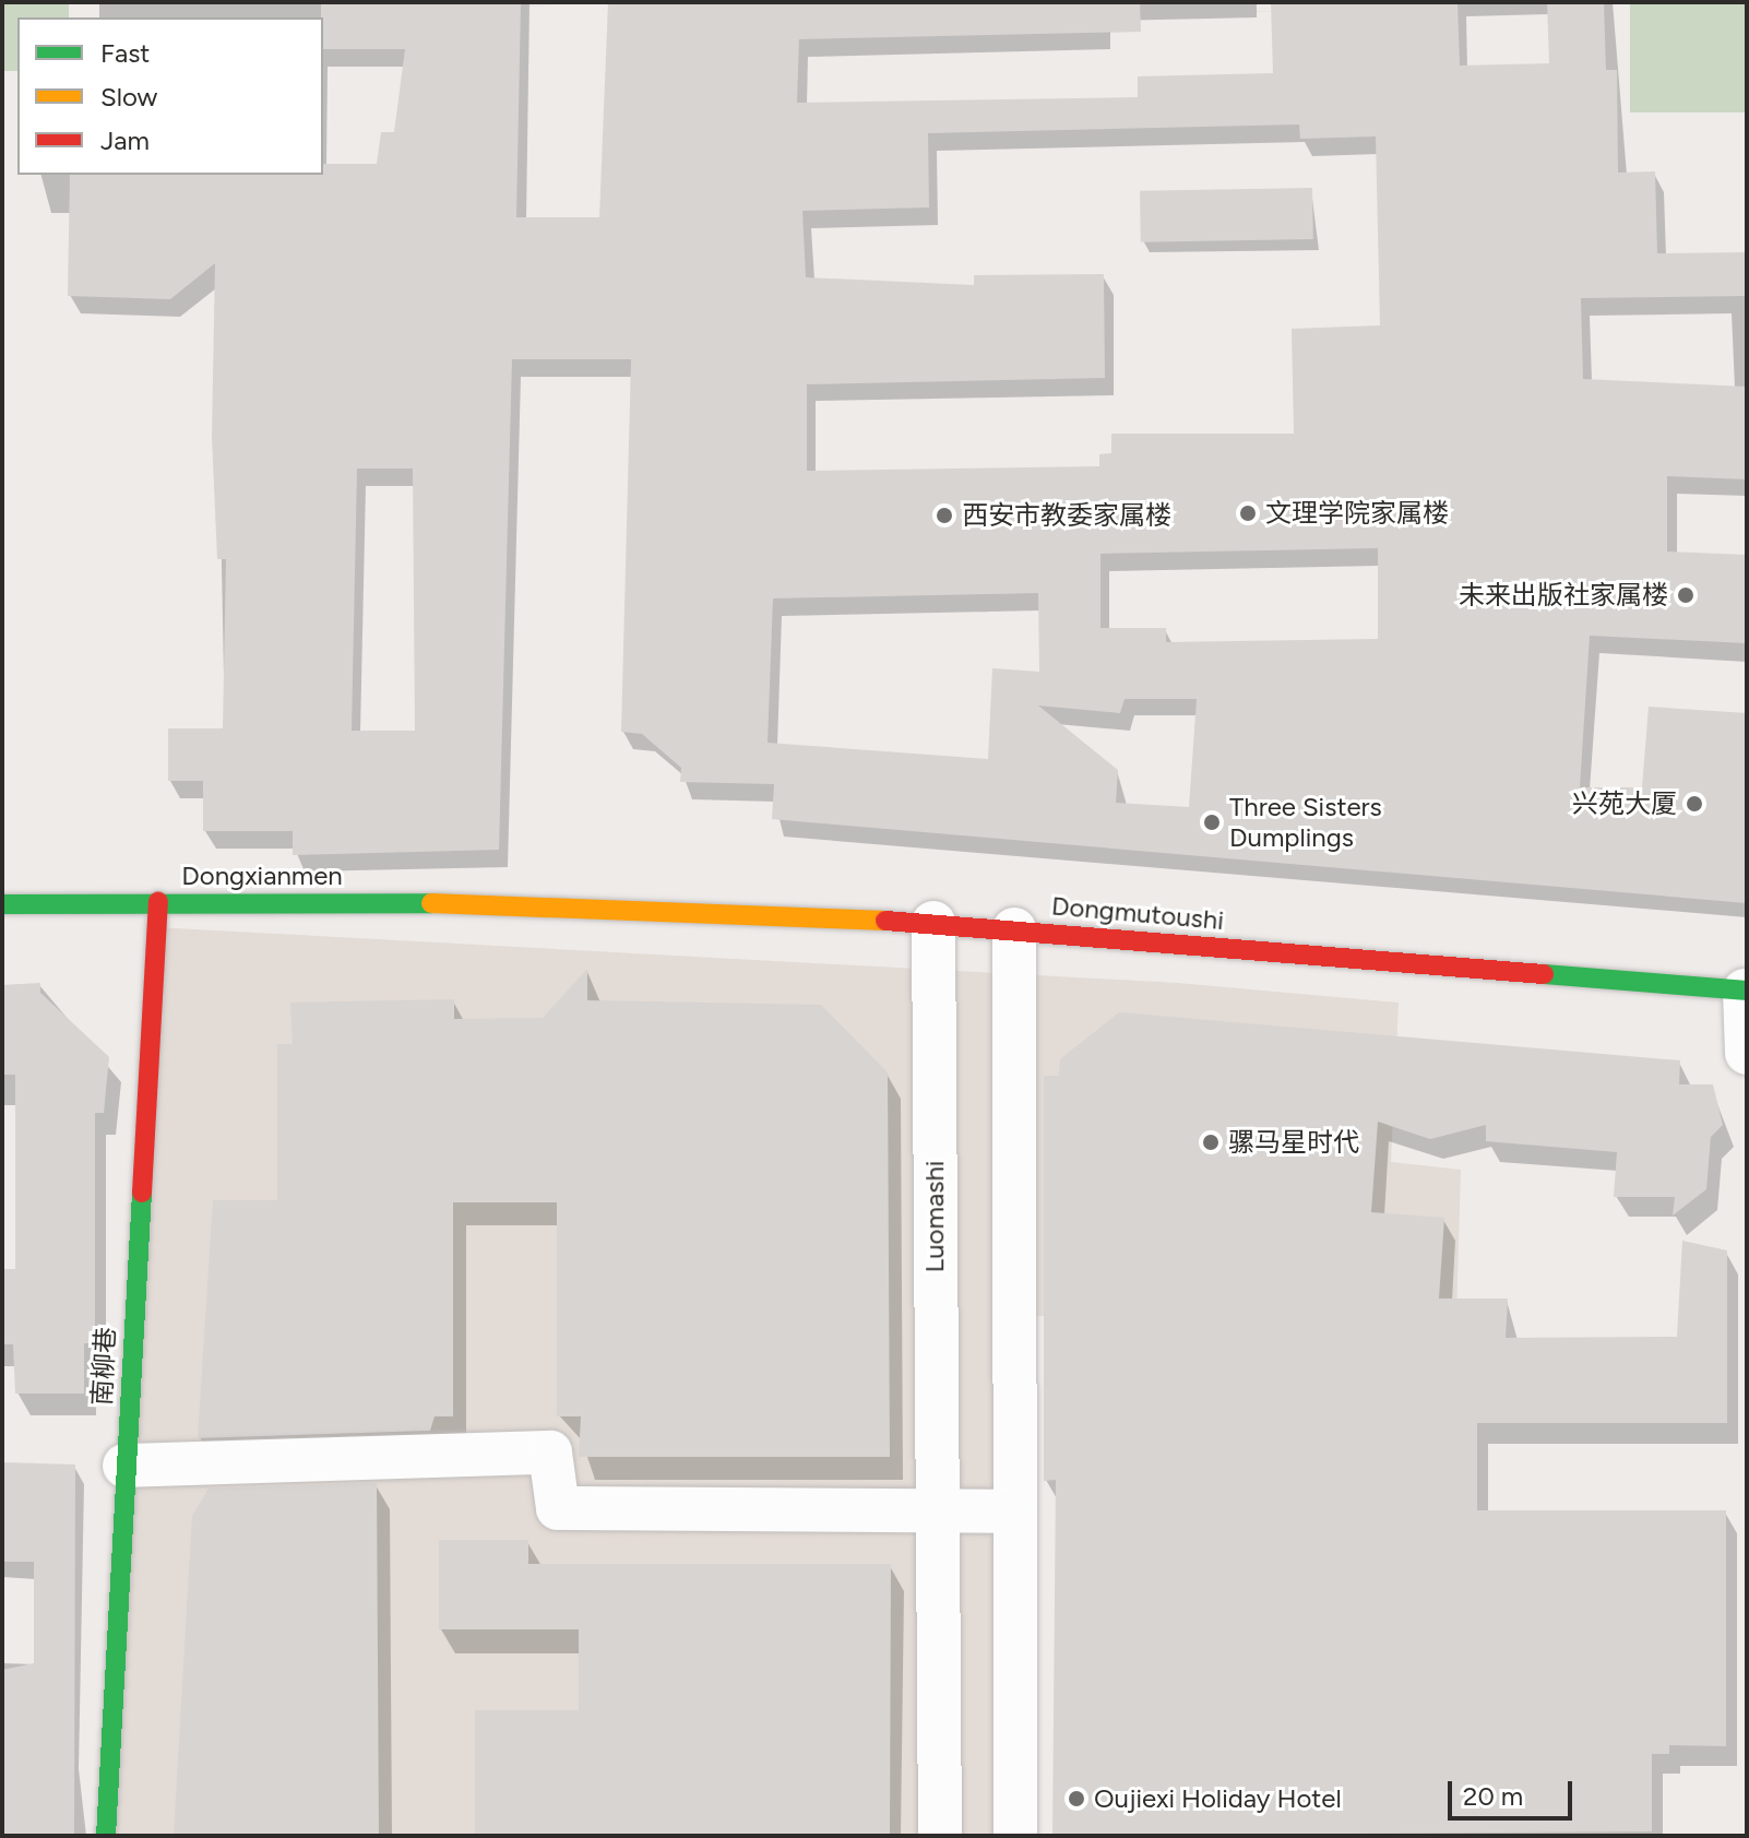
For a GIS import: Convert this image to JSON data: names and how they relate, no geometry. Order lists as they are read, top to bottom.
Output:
{
  "streets": {
    "street": [
      "Dongxianmen",
      "Dongmutoushi",
      "Luomashi",
      "南柳巷"
    ]
  },
  "crossings": [
    ["Dongxianmen", "Dongmutoushi"],
    ["Dongxianmen", "南柳巷"],
    ["Dongmutoushi", "Luomashi"]
  ],
  "places": [
    "文理学院家属楼",
    "西安市教委家属楼",
    "未来出版社家属楼",
    "兴苑大厦",
    "Three Sisters Dumplings",
    "骡马星时代",
    "Oujiexi Holiday Hotel"
  ],
  "legend": ["Fast", "Slow", "Jam"],
  "scale_bar": "20 m"
}
